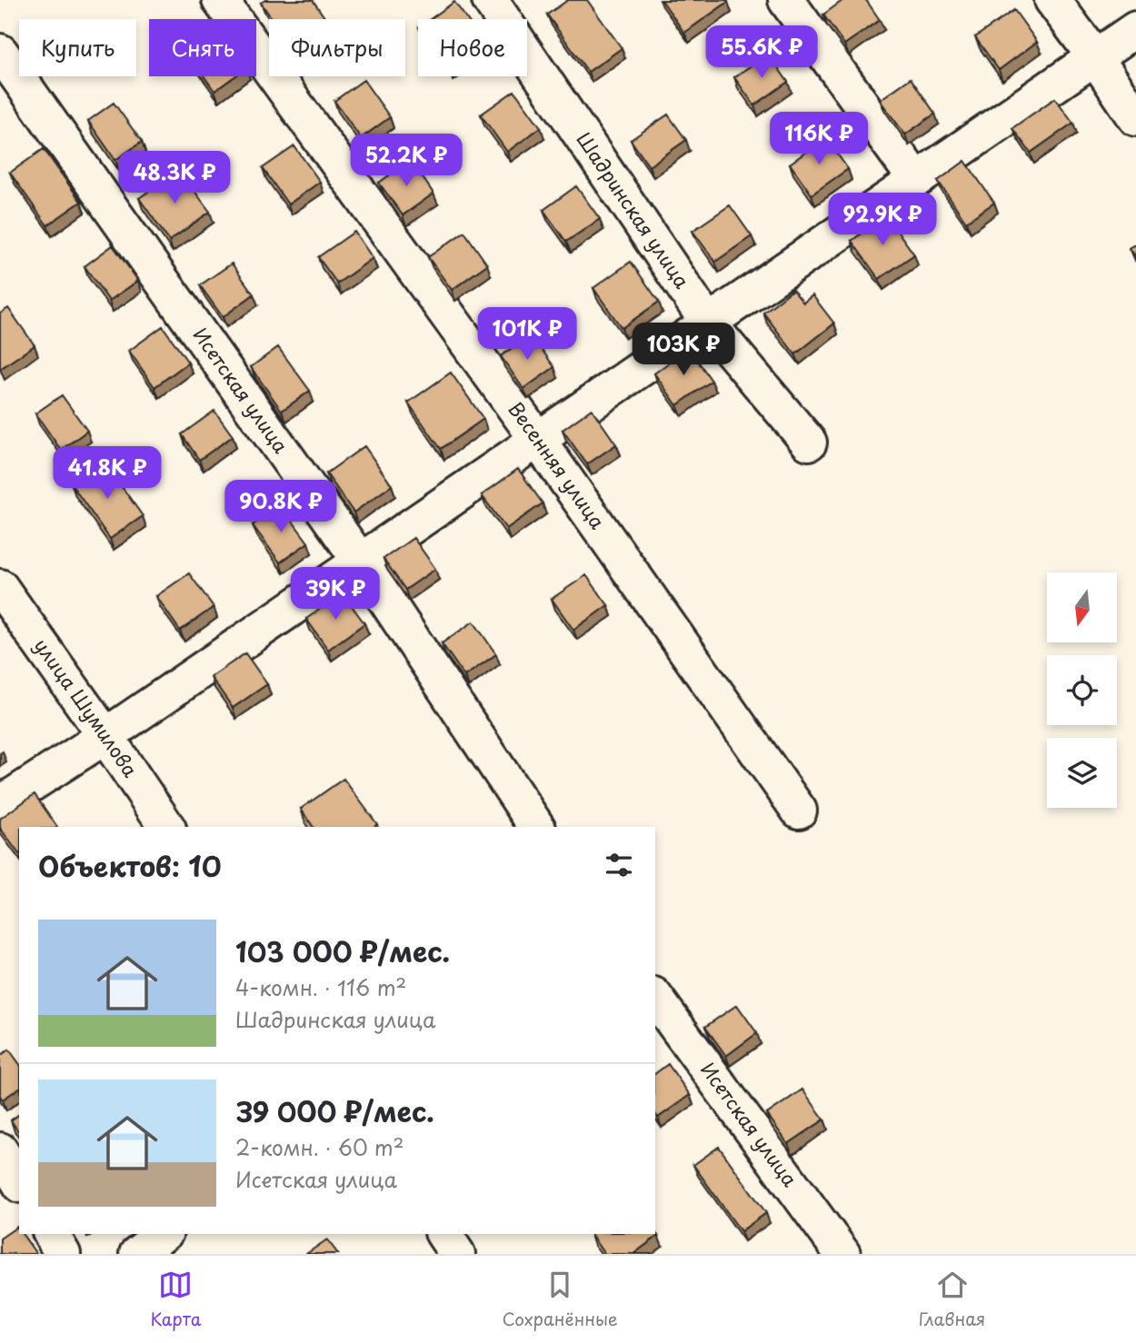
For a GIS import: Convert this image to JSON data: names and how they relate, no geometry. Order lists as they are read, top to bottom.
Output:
{
  "streets": {
    "street": [
      "Шадринская улица",
      "Исетская улица",
      "Весенняя улица",
      "улица Шумилова"
    ]
  },
  "north": "bottom",
  "page": {
    "chip": [
      "Купить",
      "Снять",
      "Фильтры",
      "Новое"
    ],
    "price": [
      "55.6K ₽",
      "116K ₽",
      "52.2K ₽",
      "48.3K ₽",
      "92.9K ₽",
      "101K ₽",
      "103K ₽",
      "41.8K ₽",
      "90.8K ₽",
      "39K ₽"
    ],
    "heading": "Объектов: 10",
    "list": [
      {
        "name": "103 000 ₽/мес.",
        "note": "4-комн. · 116 m² · Шадринская улица"
      },
      {
        "name": "39 000 ₽/мес.",
        "note": "2-комн. · 60 m² · Исетская улица"
      }
    ],
    "tabs": ["Карта", "Сохранённые", "Главная"]
  }
}
